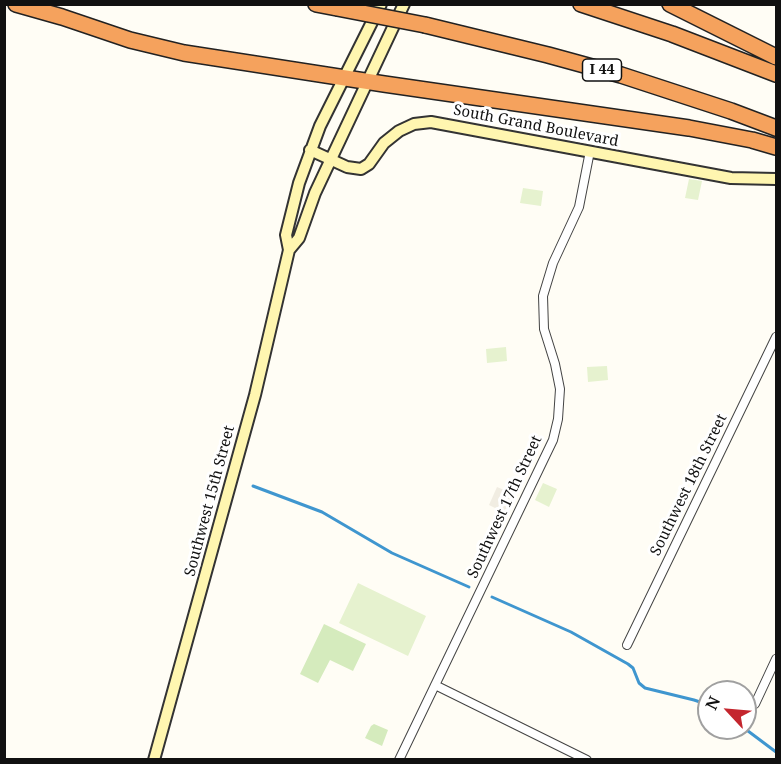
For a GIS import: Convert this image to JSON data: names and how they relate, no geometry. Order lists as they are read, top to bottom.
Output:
{
  "streets": {
    "highway": ["I 44"],
    "main road": ["South Grand Boulevard", "Southwest 15th Street"],
    "street": ["Southwest 18th Street", "Southwest 17th Street"]
  },
  "crossings": [
    ["South Grand Boulevard", "Southwest 15th Street"],
    ["South Grand Boulevard", "Southwest 17th Street"]
  ],
  "north": "top left"
}
